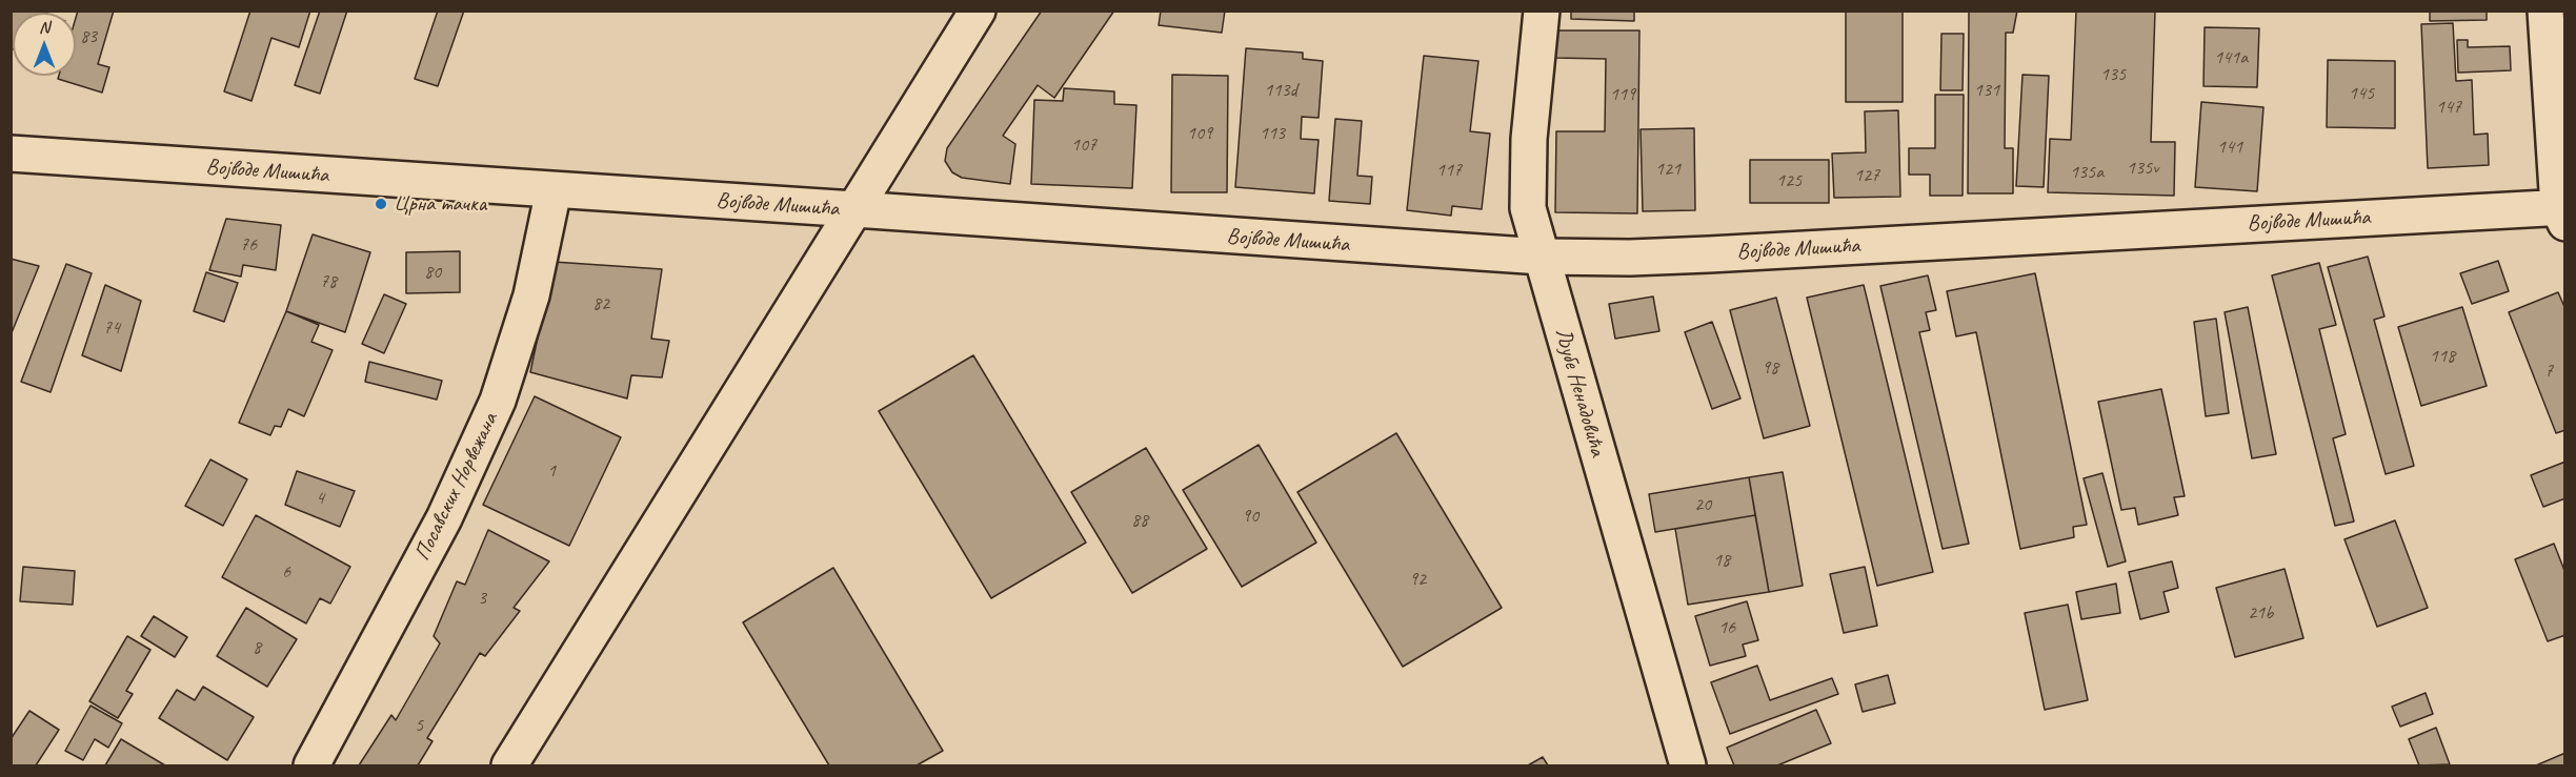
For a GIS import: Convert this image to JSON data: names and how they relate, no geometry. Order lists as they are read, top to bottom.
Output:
{
  "streets": {
    "street": ["Војводе Мишића", "Љубе Ненадовића", "Посавских Норвежана"]
  },
  "crossings": [
    ["Војводе Мишића", "Љубе Ненадовића"],
    ["Војводе Мишића", "Посавских Норвежана"]
  ],
  "places": ["Црна тачка"],
  "house_numbers": [
    "83",
    "141a",
    "135",
    "113d",
    "131",
    "145",
    "119",
    "147",
    "109",
    "113",
    "107",
    "141",
    "135v",
    "121",
    "117",
    "135a",
    "127",
    "125",
    "76",
    "80",
    "78",
    "82",
    "74",
    "118",
    "98",
    "7",
    "1",
    "4",
    "20",
    "90",
    "88",
    "18",
    "6",
    "92",
    "3",
    "21b",
    "16",
    "8",
    "5"
  ],
  "north": "top"
}
